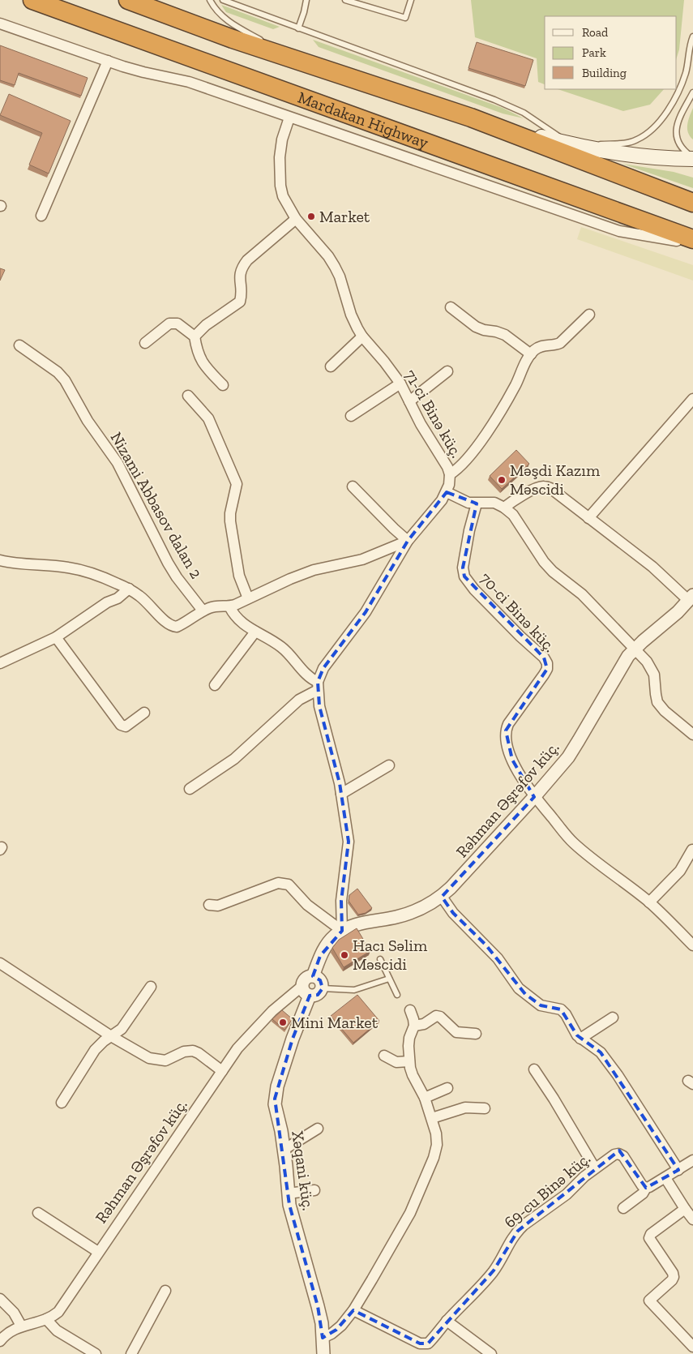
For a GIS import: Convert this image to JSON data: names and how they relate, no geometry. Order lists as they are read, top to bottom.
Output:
{
  "streets": {
    "highway": ["Mardakan Highway"],
    "street": [
      "71-ci Binə küç.",
      "Nizami Abbasov dalan 2",
      "70-ci Binə küç.",
      "Rəhman Əşrəfov küç.",
      "Xəqani küç.",
      "69-cu Binə küç."
    ]
  },
  "crossings": [
    ["70-ci Binə küç.", "Rəhman Əşrəfov küç."],
    ["Rəhman Əşrəfov küç.", "Xəqani küç."]
  ],
  "places": [
    "Market",
    "Məşdi Kazım Məscidi",
    "Hacı Səlim Məscidi",
    "Mini Market"
  ],
  "legend": ["Road", "Park", "Building"]
}
